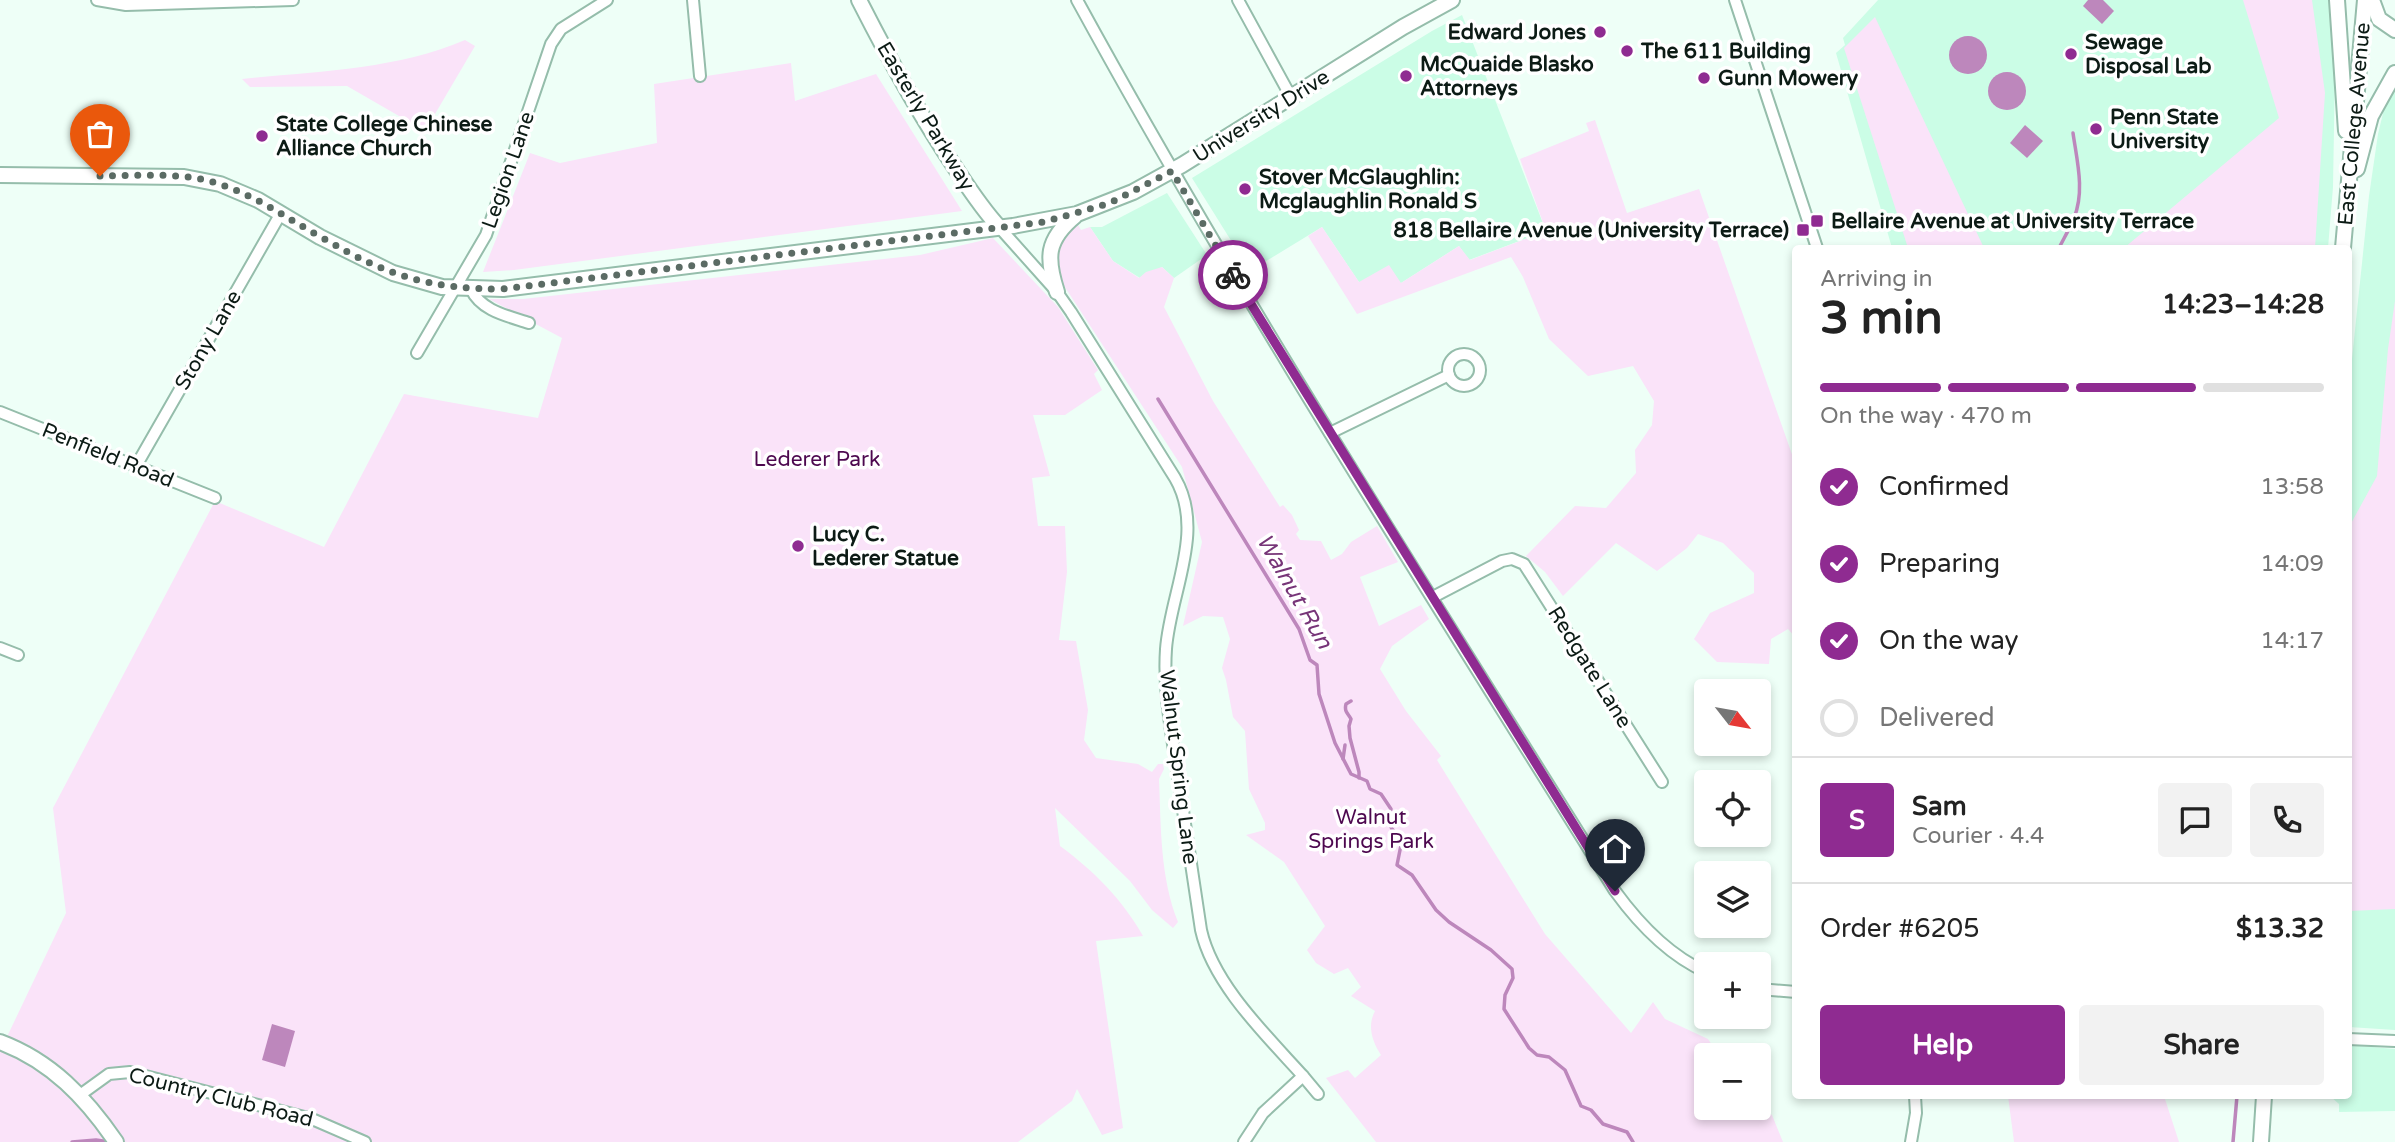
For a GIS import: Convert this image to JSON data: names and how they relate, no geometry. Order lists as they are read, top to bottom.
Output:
{
  "streets": {
    "main road": ["Easterly Parkway", "University Drive", "East College Avenue"],
    "street": [
      "Legion Lane",
      "Stony Lane",
      "Penfield Road",
      "Redgate Lane",
      "Walnut Spring Lane",
      "Country Club Road"
    ]
  },
  "crossings": [
    ["Easterly Parkway", "University Drive"],
    ["Easterly Parkway", "Walnut Spring Lane"],
    ["University Drive", "Legion Lane"],
    ["University Drive", "Stony Lane"],
    ["University Drive", "Walnut Spring Lane"],
    ["Stony Lane", "Penfield Road"]
  ],
  "water": ["Walnut Run"],
  "parks": ["Lederer Park", "Walnut Springs Park"],
  "places": {
    "other": [
      "Edward Jones",
      "The 611 Building",
      "Sewage Disposal Lab",
      "McQuaide Blasko Attorneys",
      "Gunn Mowery",
      "Penn State University",
      "State College Chinese Alliance Church",
      "Stover McGlaughlin: Mcglaughlin Ronald S",
      "Lucy C. Lederer Statue"
    ],
    "transit": ["Bellaire Avenue at University Terrace", "818 Bellaire Avenue (University Terrace)"]
  },
  "north": "bottom right",
  "page": {
    "heading": ["3 min", "Arriving in", "14:23–14:28"],
    "panel": [
      "Sam",
      "Courier · 4.4",
      "Order #6205",
      "$13.32"
    ],
    "bar": "On the way · 470 m",
    "list": [
      ["Confirmed", "13:58"],
      ["Preparing", "14:09"],
      ["On the way", "14:17"],
      "Delivered"
    ],
    "map_buttons": ["+", "−"],
    "round": "S",
    "buttons": ["Help", "Share"]
  }
}
